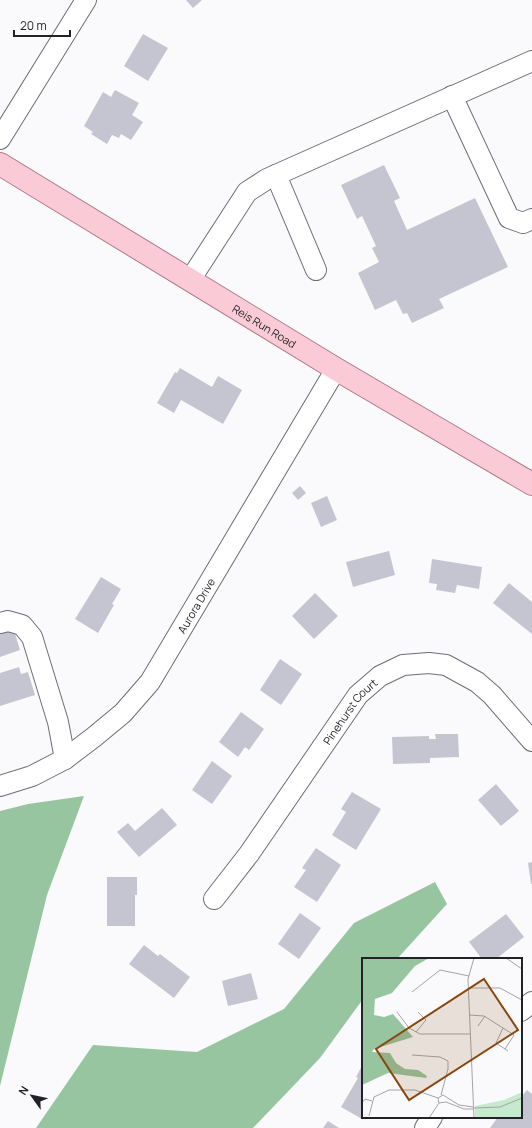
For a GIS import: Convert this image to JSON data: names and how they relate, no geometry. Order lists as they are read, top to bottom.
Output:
{
  "streets": {
    "main road": ["Reis Run Road"],
    "street": ["Aurora Drive", "Pinehurst Court"]
  },
  "crossings": [
    ["Reis Run Road", "Aurora Drive"]
  ],
  "scale_bar": "20 m",
  "north": "top left"
}
